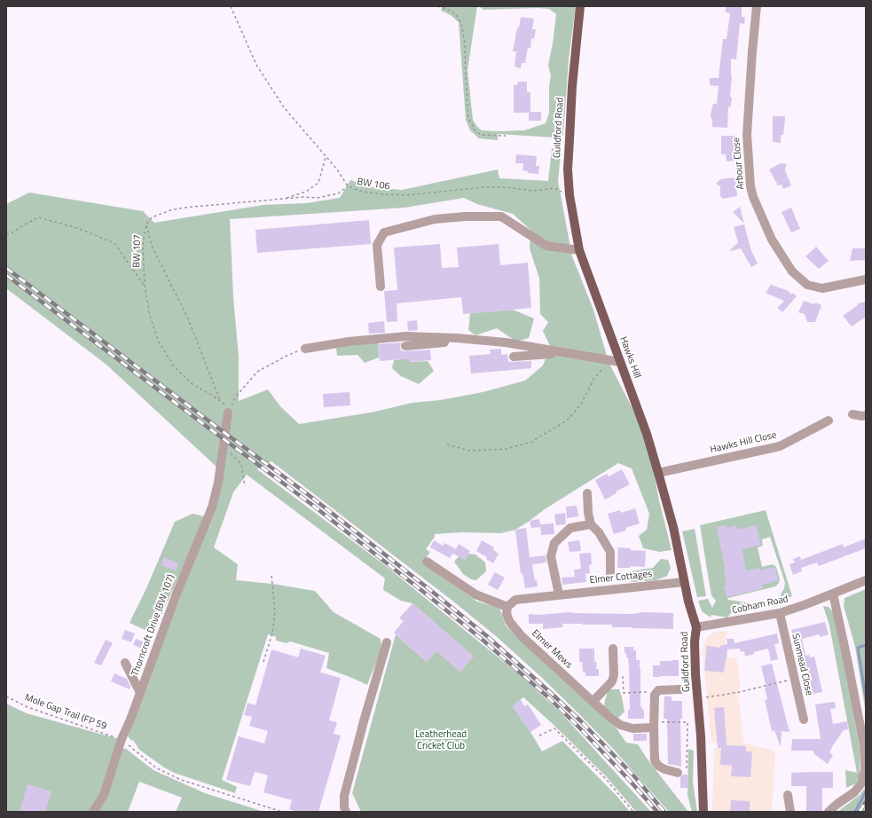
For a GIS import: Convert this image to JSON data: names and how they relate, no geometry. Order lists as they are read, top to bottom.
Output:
{
  "streets": {
    "main road": ["Guildford Road", "Hawks Hill"],
    "street": [
      "Arbour Close",
      "Hawks Hill Close",
      "Elmer Cottages",
      "Cobham Road",
      "Thorncroft Drive (BW 107)",
      "Elmer Mews",
      "Sunmead Close"
    ],
    "path": ["BW 106", "BW 107", "Mole Gap Trail (FP 59"]
  },
  "crossings": [
    ["Guildford Road", "BW 106"],
    ["Guildford Road", "Hawks Hill"],
    ["Guildford Road", "Hawks Hill Close"],
    ["Guildford Road", "Elmer Cottages"],
    ["Guildford Road", "Cobham Road"],
    ["BW 106", "BW 107"],
    ["BW 107", "Thorncroft Drive (BW 107)"],
    ["Hawks Hill", "Hawks Hill Close"],
    ["Elmer Cottages", "Elmer Mews"],
    ["Cobham Road", "Sunmead Close"],
    ["Thorncroft Drive (BW 107)", "Mole Gap Trail (FP 59"]
  ],
  "parks": ["Leatherhead Cricket Club"]
}
